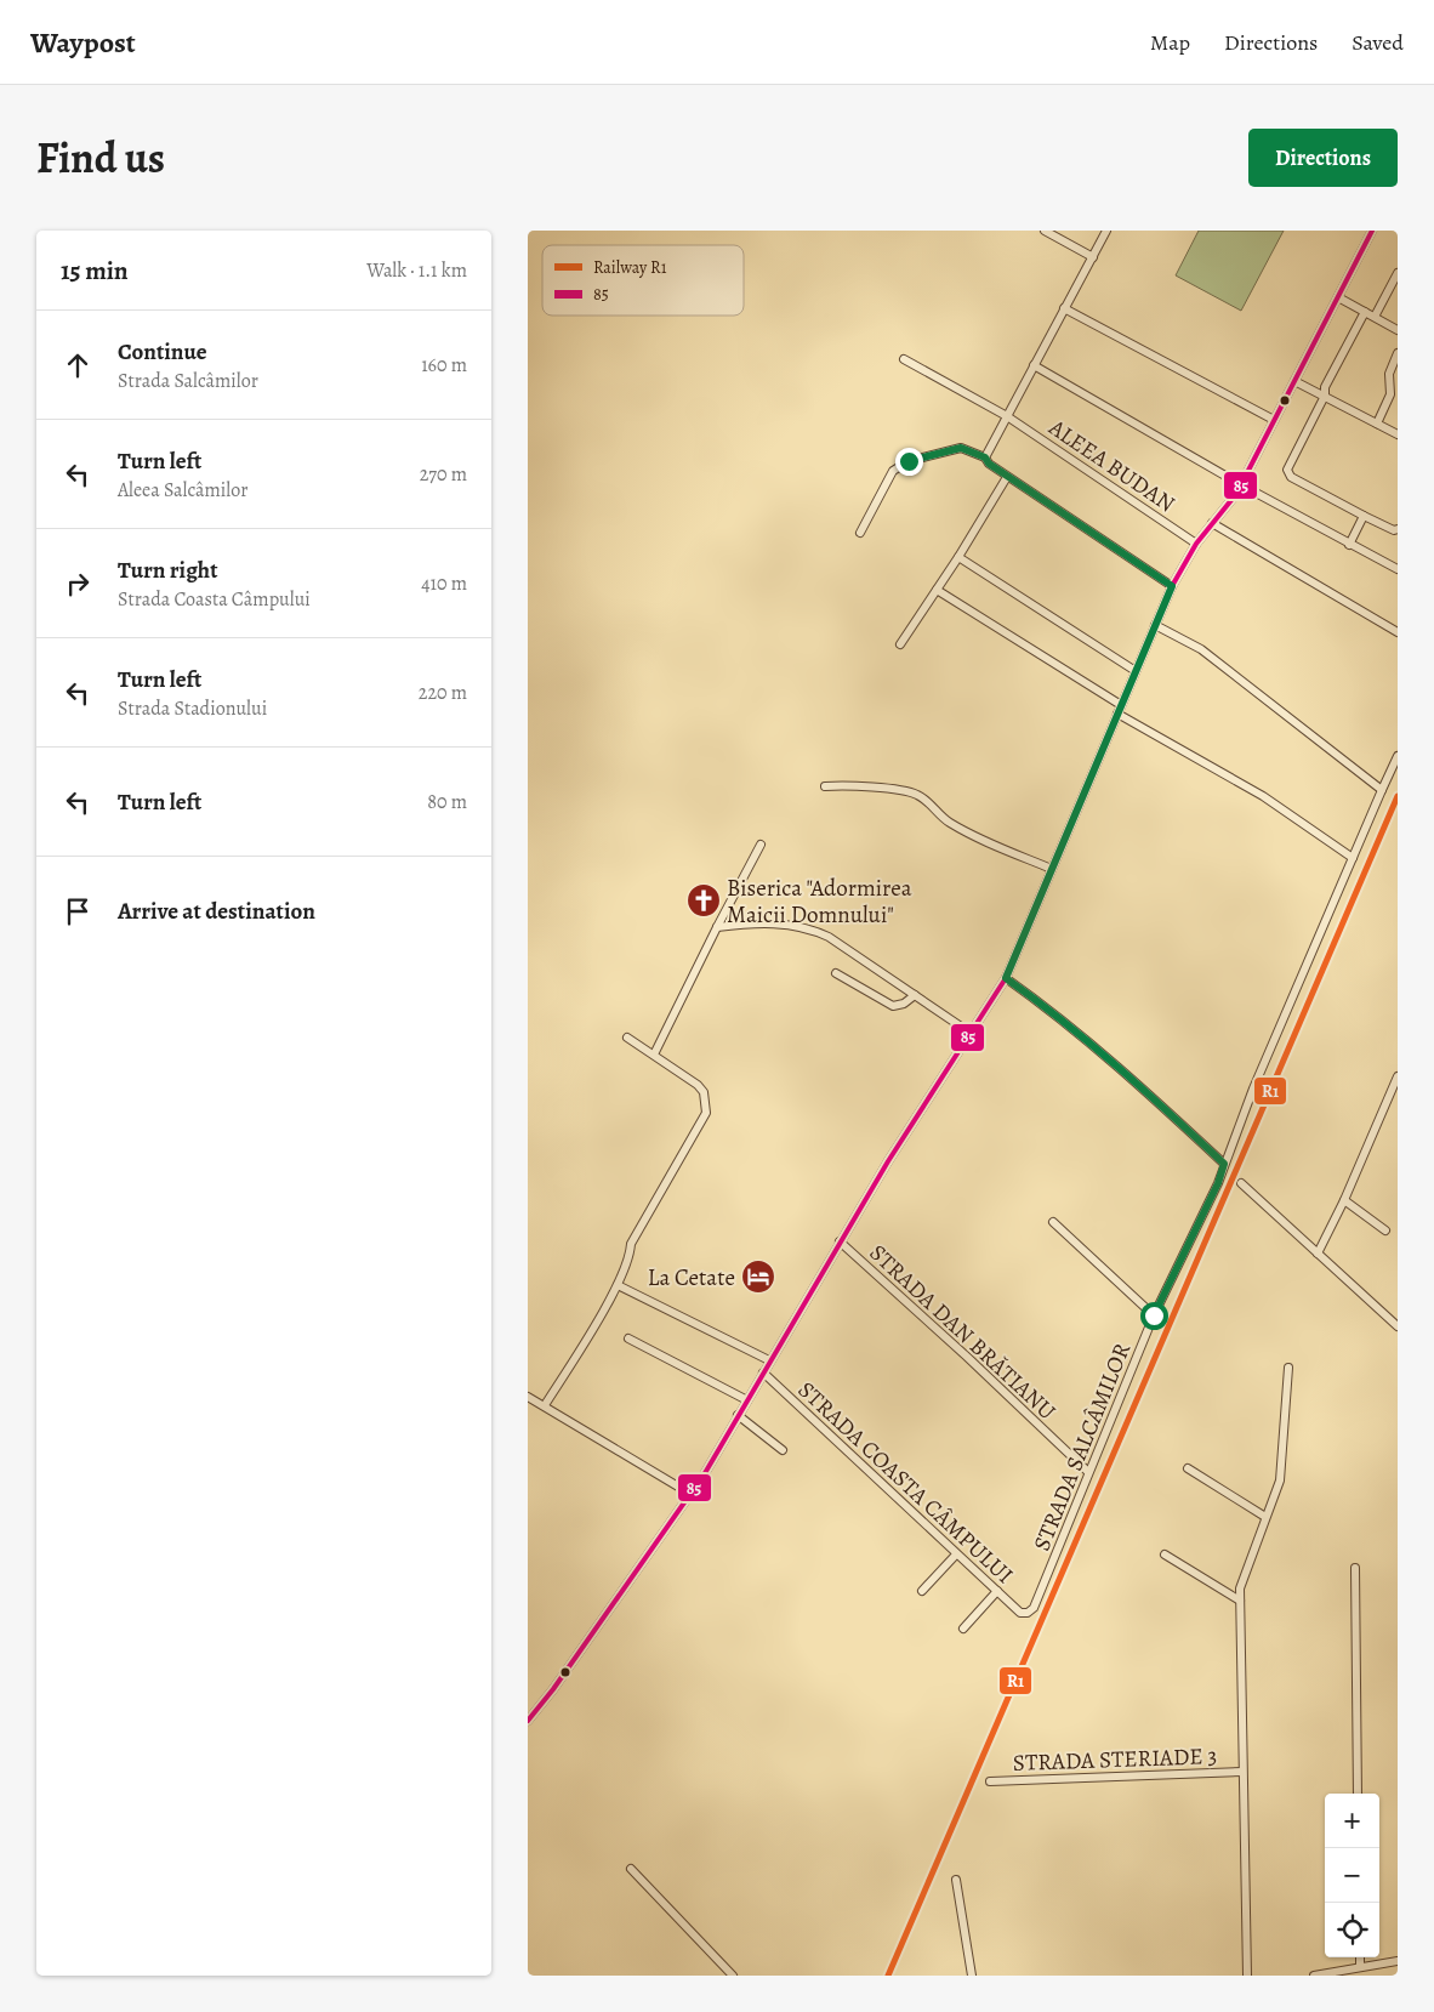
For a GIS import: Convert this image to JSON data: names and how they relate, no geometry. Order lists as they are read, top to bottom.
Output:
{
  "streets": {
    "street": [
      "ALEEA BUDAN",
      "STRADA DAN BRĂTIANU",
      "STRADA SALCÂMILOR",
      "STRADA COASTA CÂMPULUI",
      "STRADA STERIADE 3"
    ]
  },
  "crossings": [
    ["STRADA DAN BRĂTIANU", "STRADA SALCÂMILOR"],
    ["STRADA SALCÂMILOR", "STRADA COASTA CÂMPULUI"]
  ],
  "places": {
    "church": ["Biserica \"Adormirea Maicii Domnului\""],
    "hotel": ["La Cetate"]
  },
  "lines": ["transit line 85", "rail line R1"],
  "legend": ["Railway R1", "85"],
  "page": {
    "header": "Waypost",
    "nav": ["Map", "Directions", "Saved"],
    "title": "Find us",
    "buttons": "Directions",
    "heading": ["15 min", "Walk · 1.1 km"],
    "list": [
      ["Continue", "Strada Salcâmilor", "160 m"],
      ["Turn left", "Aleea Salcâmilor", "270 m"],
      ["Turn right", "Strada Coasta Câmpului", "410 m"],
      ["Turn left", "Strada Stadionului", "220 m"],
      ["Turn left", "80 m"],
      "Arrive at destination"
    ],
    "map_buttons": ["+", "−"]
  }
}
